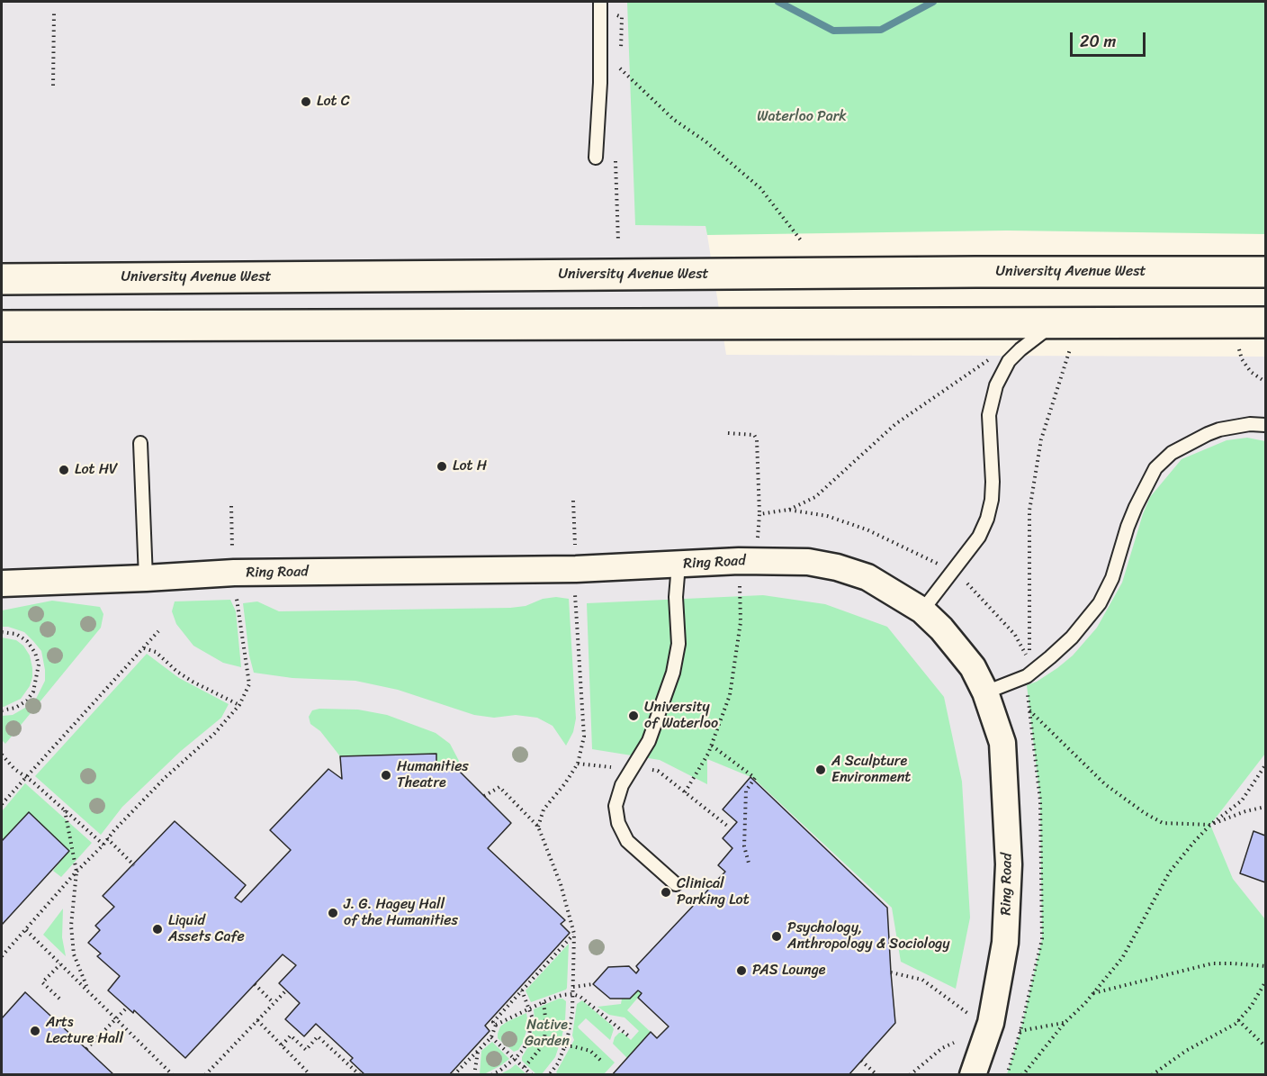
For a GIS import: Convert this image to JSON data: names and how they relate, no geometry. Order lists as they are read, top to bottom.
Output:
{
  "streets": {
    "main road": ["University Avenue West"],
    "street": ["Ring Road"]
  },
  "parks": ["Waterloo Park", "Native Garden"],
  "places": [
    "Lot C",
    "Lot H",
    "Lot HV",
    "University of Waterloo",
    "A Sculpture Environment",
    "Humanities Theatre",
    "Clinical Parking Lot",
    "J. G. Hagey Hall of the Humanities",
    "Liquid Assets Cafe",
    "Psychology, Anthropology & Sociology",
    "PAS Lounge",
    "Arts Lecture Hall"
  ],
  "scale_bar": "20 m"
}
